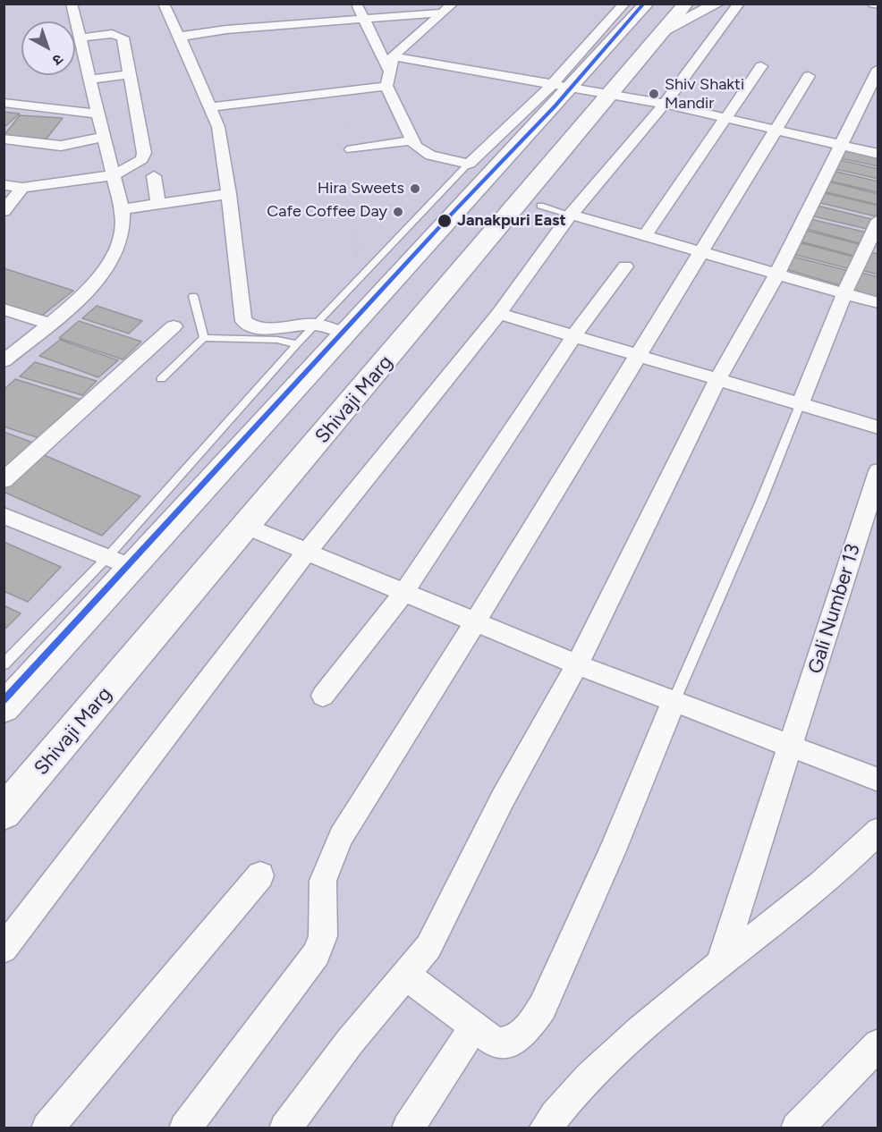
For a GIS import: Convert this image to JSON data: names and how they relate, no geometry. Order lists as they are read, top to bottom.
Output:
{
  "streets": {
    "main road": ["Shivaji Marg"],
    "street": ["Gali Number 13"]
  },
  "places": [
    "Shiv Shakti Mandir",
    "Hira Sweets",
    "Cafe Coffee Day",
    "Janakpuri East"
  ],
  "north": "bottom right"
}
